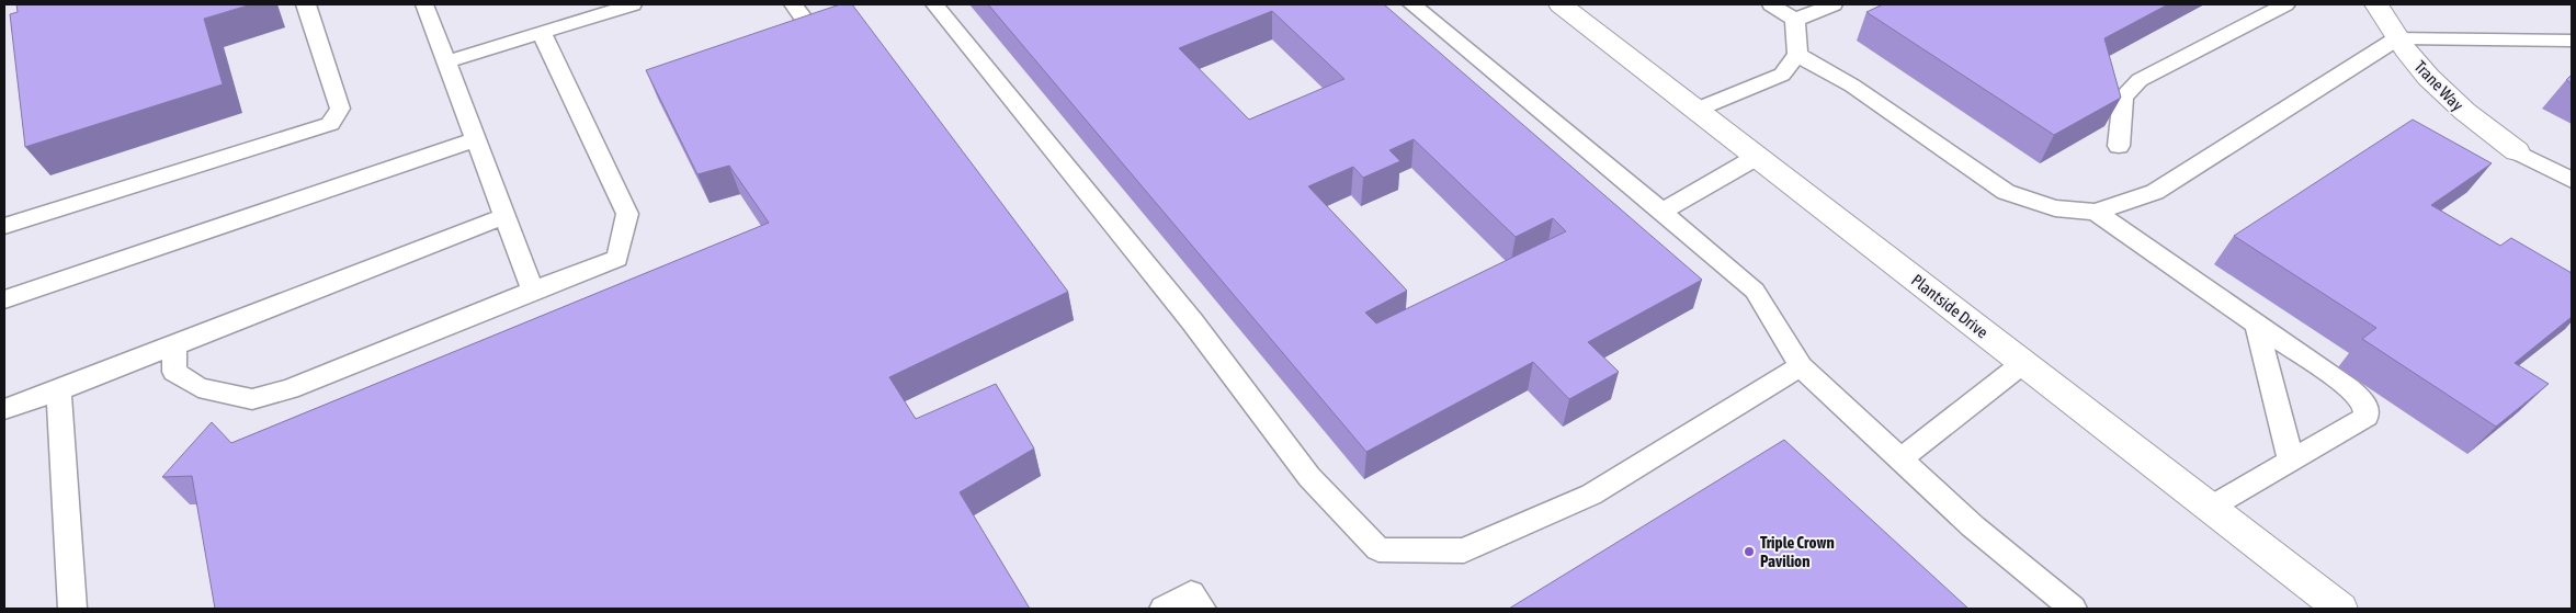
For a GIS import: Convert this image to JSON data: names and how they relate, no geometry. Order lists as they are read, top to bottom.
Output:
{
  "streets": {
    "street": ["Trane Way", "Plantside Drive"]
  },
  "places": ["Triple Crown Pavilion"]
}
